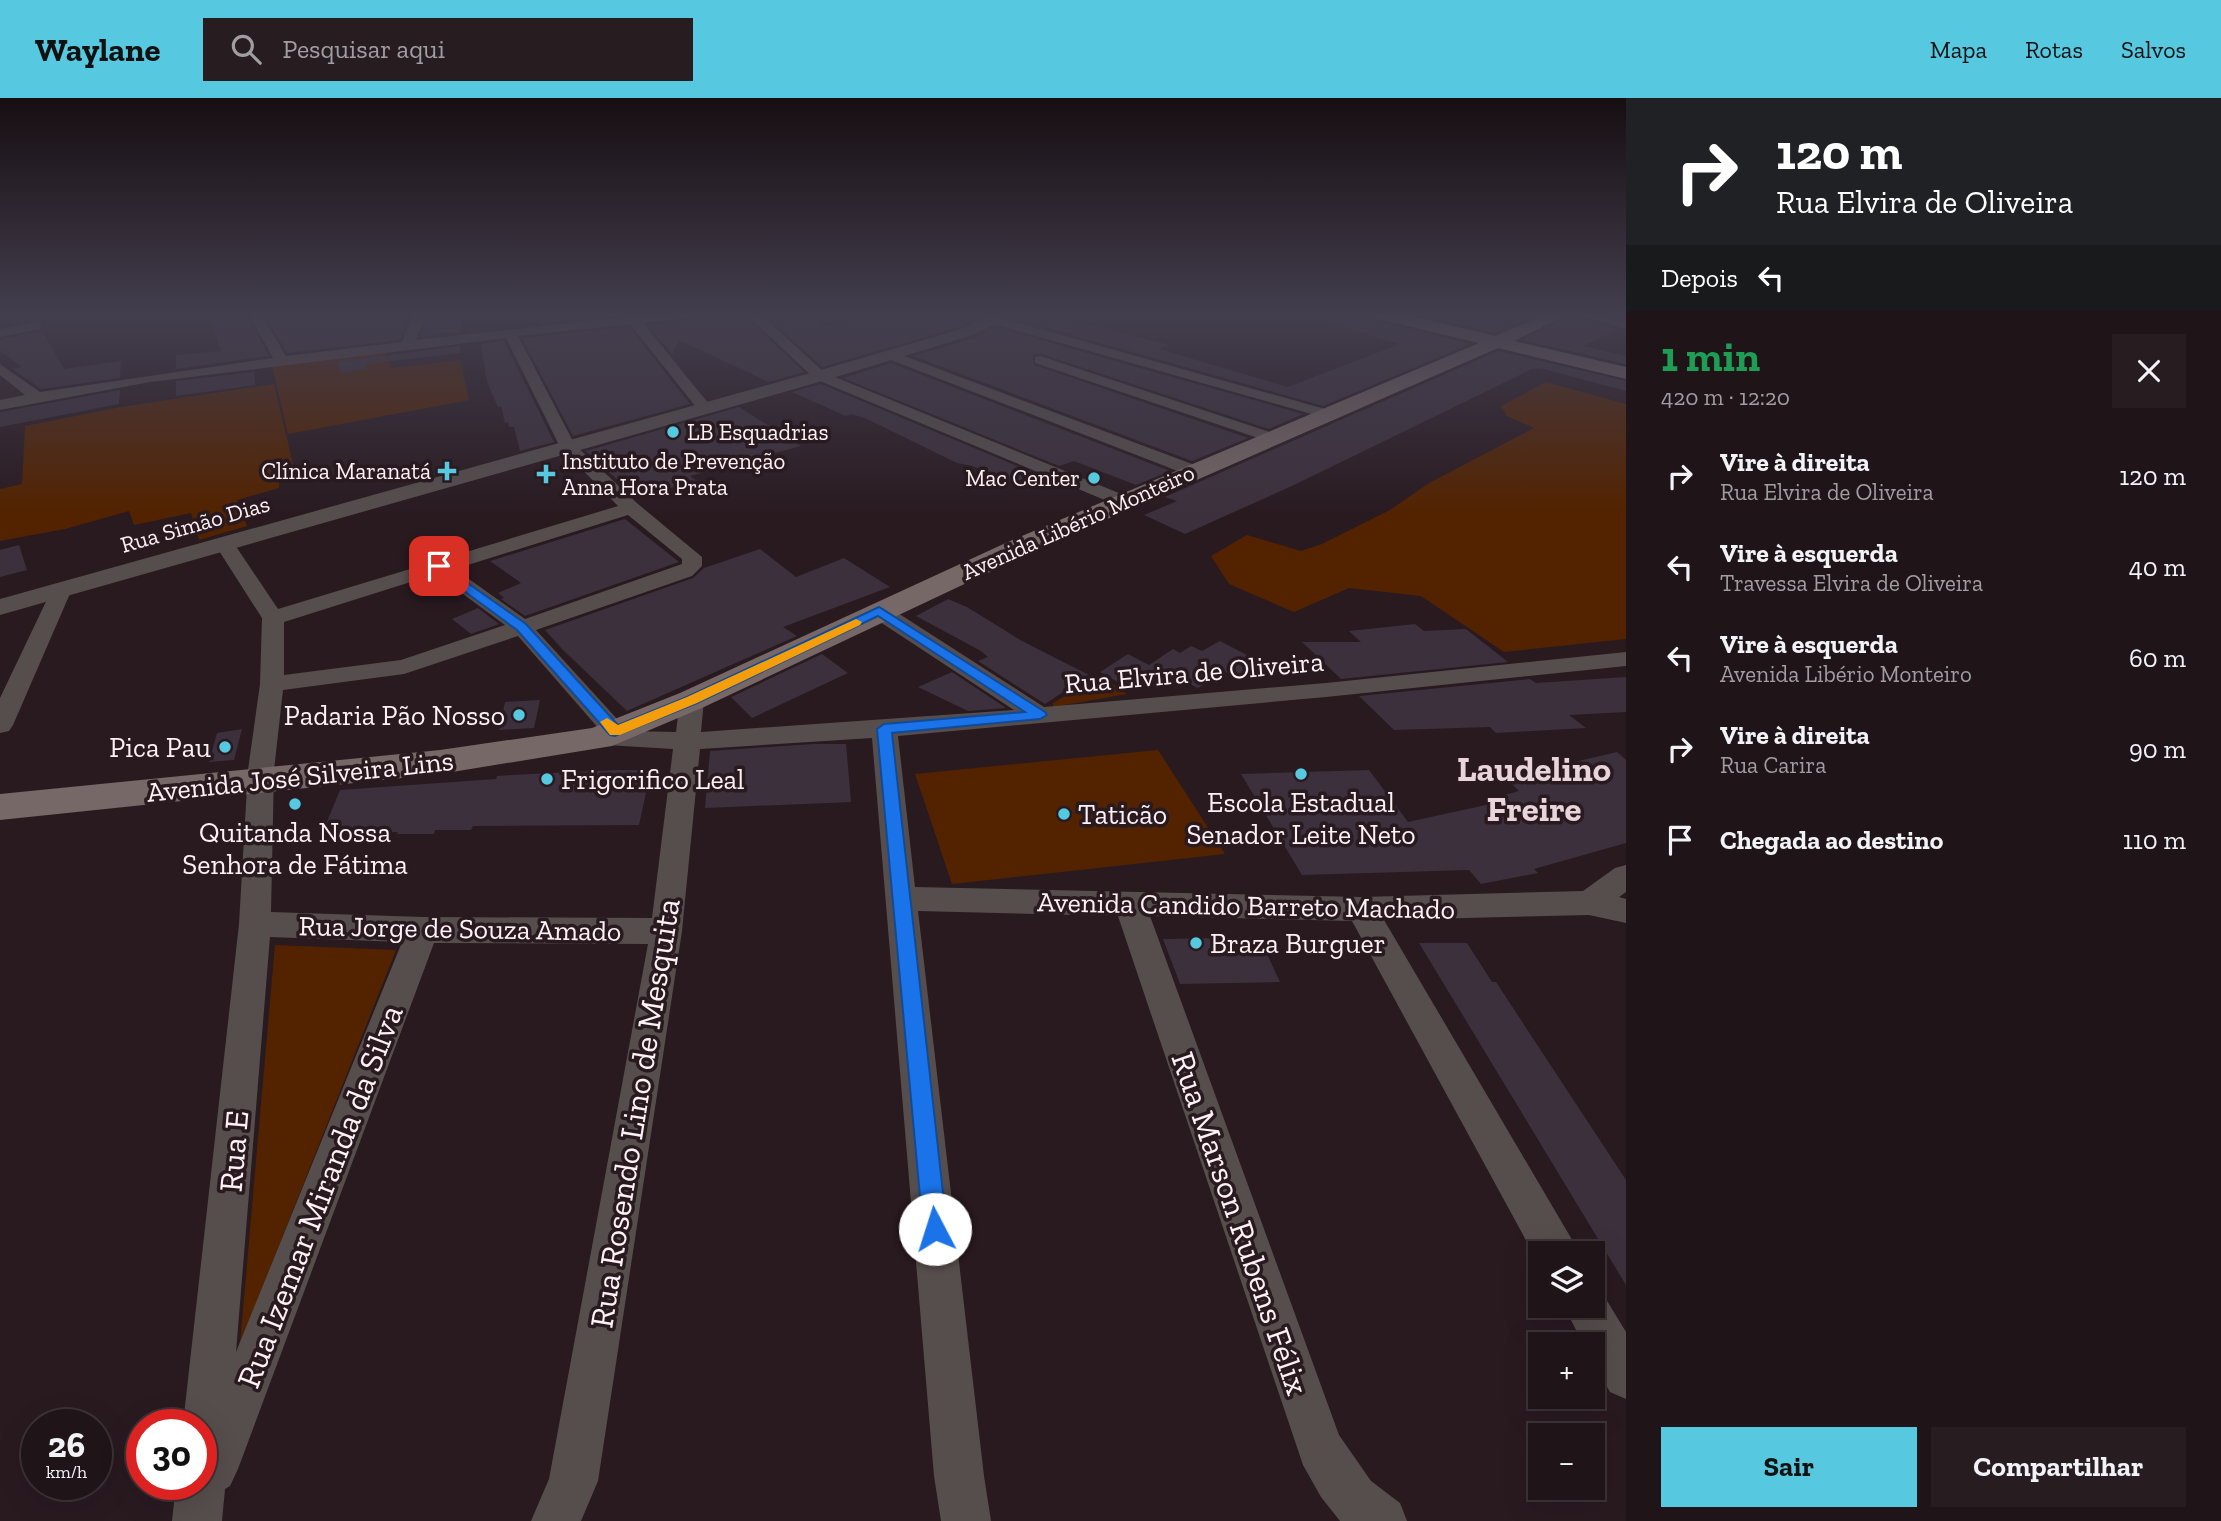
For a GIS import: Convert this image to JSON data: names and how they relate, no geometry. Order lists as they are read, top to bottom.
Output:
{
  "streets": {
    "main road": ["Avenida Libério Monteiro", "Avenida José Silveira Lins"],
    "street": [
      "Rua Simão Dias",
      "Rua Elvira de Oliveira",
      "Avenida Candido Barreto Machado",
      "Rua Jorge de Souza Amado",
      "Rua Rosendo Lino de Mesquita",
      "Rua E",
      "Rua Izemar Miranda da Silva",
      "Rua Marson Rubens Félix"
    ]
  },
  "crossings": [
    ["Avenida Libério Monteiro", "Rua Elvira de Oliveira"],
    ["Avenida Libério Monteiro", "Avenida José Silveira Lins"],
    ["Avenida Libério Monteiro", "Rua Rosendo Lino de Mesquita"],
    ["Rua Elvira de Oliveira", "Avenida José Silveira Lins"],
    ["Rua Elvira de Oliveira", "Rua Rosendo Lino de Mesquita"],
    ["Avenida José Silveira Lins", "Rua E"],
    ["Avenida Candido Barreto Machado", "Rua Marson Rubens Félix"],
    ["Rua Jorge de Souza Amado", "Rua Rosendo Lino de Mesquita"],
    ["Rua Jorge de Souza Amado", "Rua E"],
    ["Rua Jorge de Souza Amado", "Rua Izemar Miranda da Silva"],
    ["Rua E", "Rua Izemar Miranda da Silva"]
  ],
  "districts": ["Laudelino Freire"],
  "places": {
    "other": [
      "LB Esquadrias",
      "Mac Center",
      "Padaria Pão Nosso",
      "Pica Pau",
      "Escola Estadual Senador Leite Neto",
      "Frigorifico Leal",
      "Quitanda Nossa Senhora de Fátima",
      "Taticão",
      "Braza Burguer"
    ],
    "health": ["Clínica Maranatá", "Instituto de Prevenção Anna Hora Prata"]
  },
  "page": {
    "header": "Waylane",
    "search": "Pesquisar aqui",
    "nav": ["Mapa", "Rotas", "Salvos"],
    "turn": ["120 m", "Rua Elvira de Oliveira"],
    "then": "Depois",
    "heading": ["1 min", "420 m · 12:20"],
    "list": [
      {
        "name": "Vire à direita",
        "note": "Rua Elvira de Oliveira",
        "value": "120 m"
      },
      {
        "name": "Vire à esquerda",
        "note": "Travessa Elvira de Oliveira",
        "value": "40 m"
      },
      {
        "name": "Vire à esquerda",
        "note": "Avenida Libério Monteiro",
        "value": "60 m"
      },
      {
        "name": "Vire à direita",
        "note": "Rua Carira",
        "value": "90 m"
      },
      {
        "name": "Chegada ao destino",
        "value": "110 m"
      }
    ],
    "map_buttons": ["+", "−"],
    "speed": "26 km/h",
    "limit": "30",
    "buttons": ["Sair", "Compartilhar"]
  }
}
